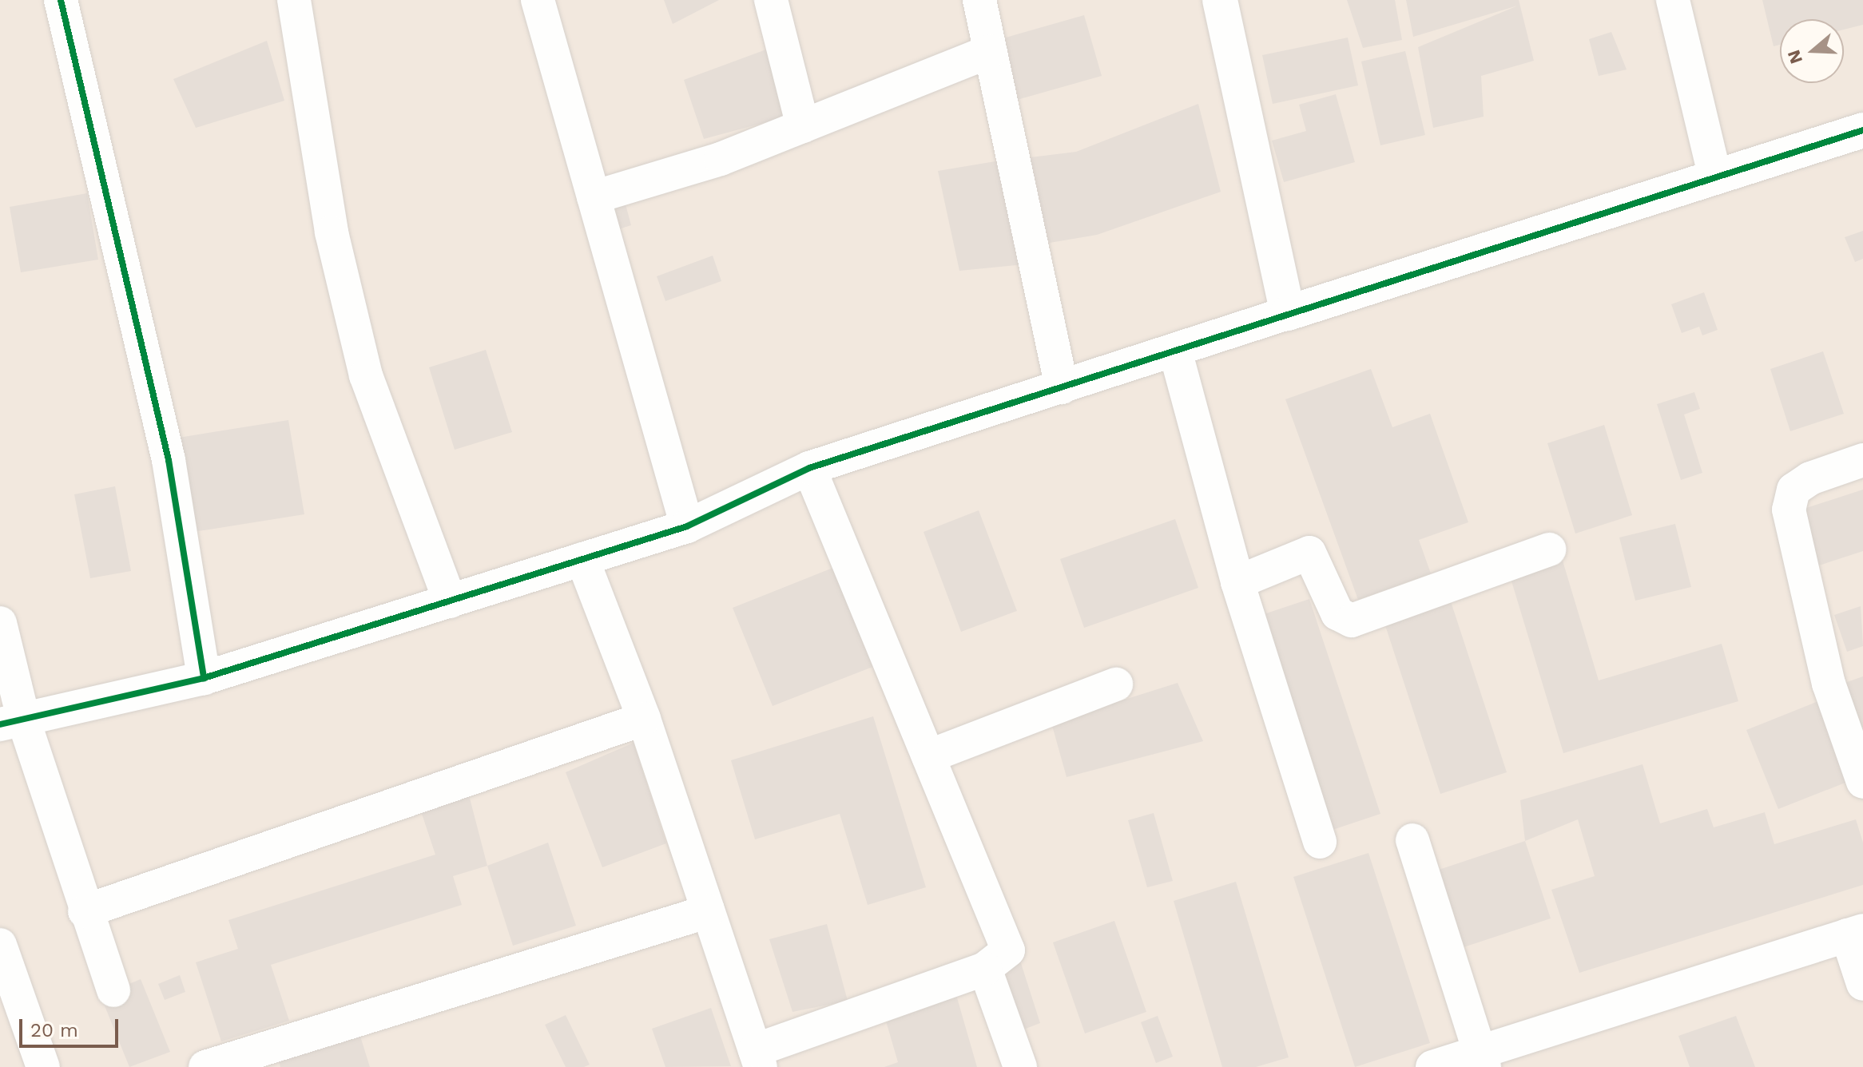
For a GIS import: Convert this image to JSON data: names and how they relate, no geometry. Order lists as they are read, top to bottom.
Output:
{
  "scale_bar": "20 m",
  "north": "left"
}
